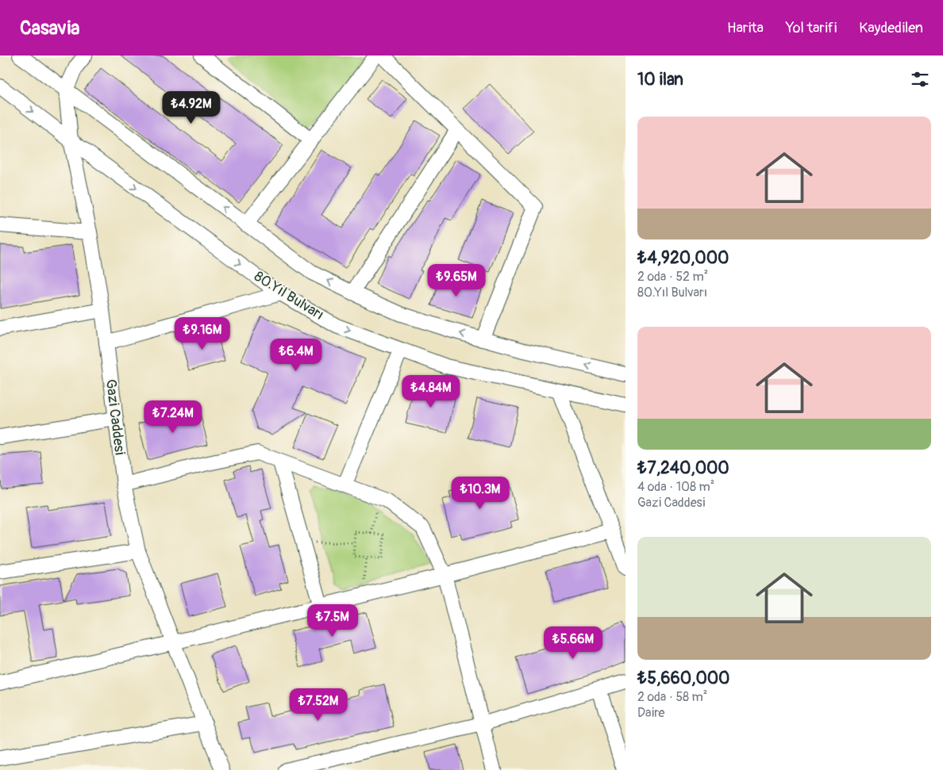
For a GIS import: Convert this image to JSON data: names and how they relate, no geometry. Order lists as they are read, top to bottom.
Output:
{
  "streets": {
    "street": ["80.Yıl Bulvarı", "Gazi Caddesi"]
  },
  "crossings": [
    ["80.Yıl Bulvarı", "Gazi Caddesi"]
  ],
  "page": {
    "header": "Casavia",
    "nav": ["Harita", "Yol tarifi", "Kaydedilen"],
    "heading": "10 ilan",
    "price": [
      "₺4.92M",
      "₺9.65M",
      "₺9.16M",
      "₺6.4M",
      "₺4.84M",
      "₺7.24M",
      "₺10.3M",
      "₺7.5M",
      "₺5.66M",
      "₺7.52M"
    ],
    "list": [
      {
        "name": "₺4,920,000",
        "note": "2 oda · 52 m² · 80.Yıl Bulvarı"
      },
      {
        "name": "₺7,240,000",
        "note": "4 oda · 108 m² · Gazi Caddesi"
      },
      {
        "name": "₺5,660,000",
        "note": "2 oda · 58 m² · Daire"
      }
    ]
  }
}
